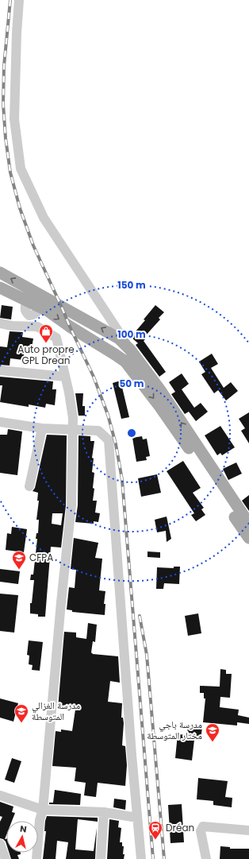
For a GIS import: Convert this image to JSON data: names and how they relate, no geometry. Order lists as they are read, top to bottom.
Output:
{
  "places": {
    "shop": ["Auto propre GPL Drean"],
    "school or university": ["CFPA", "مدرسة الغزالي المتوسطة", "مدرسة باجي مختار المتوسطة"],
    "station": ["Dréan"]
  },
  "north": "top",
  "rings": ["150 m", "100 m", "50 m"]
}
